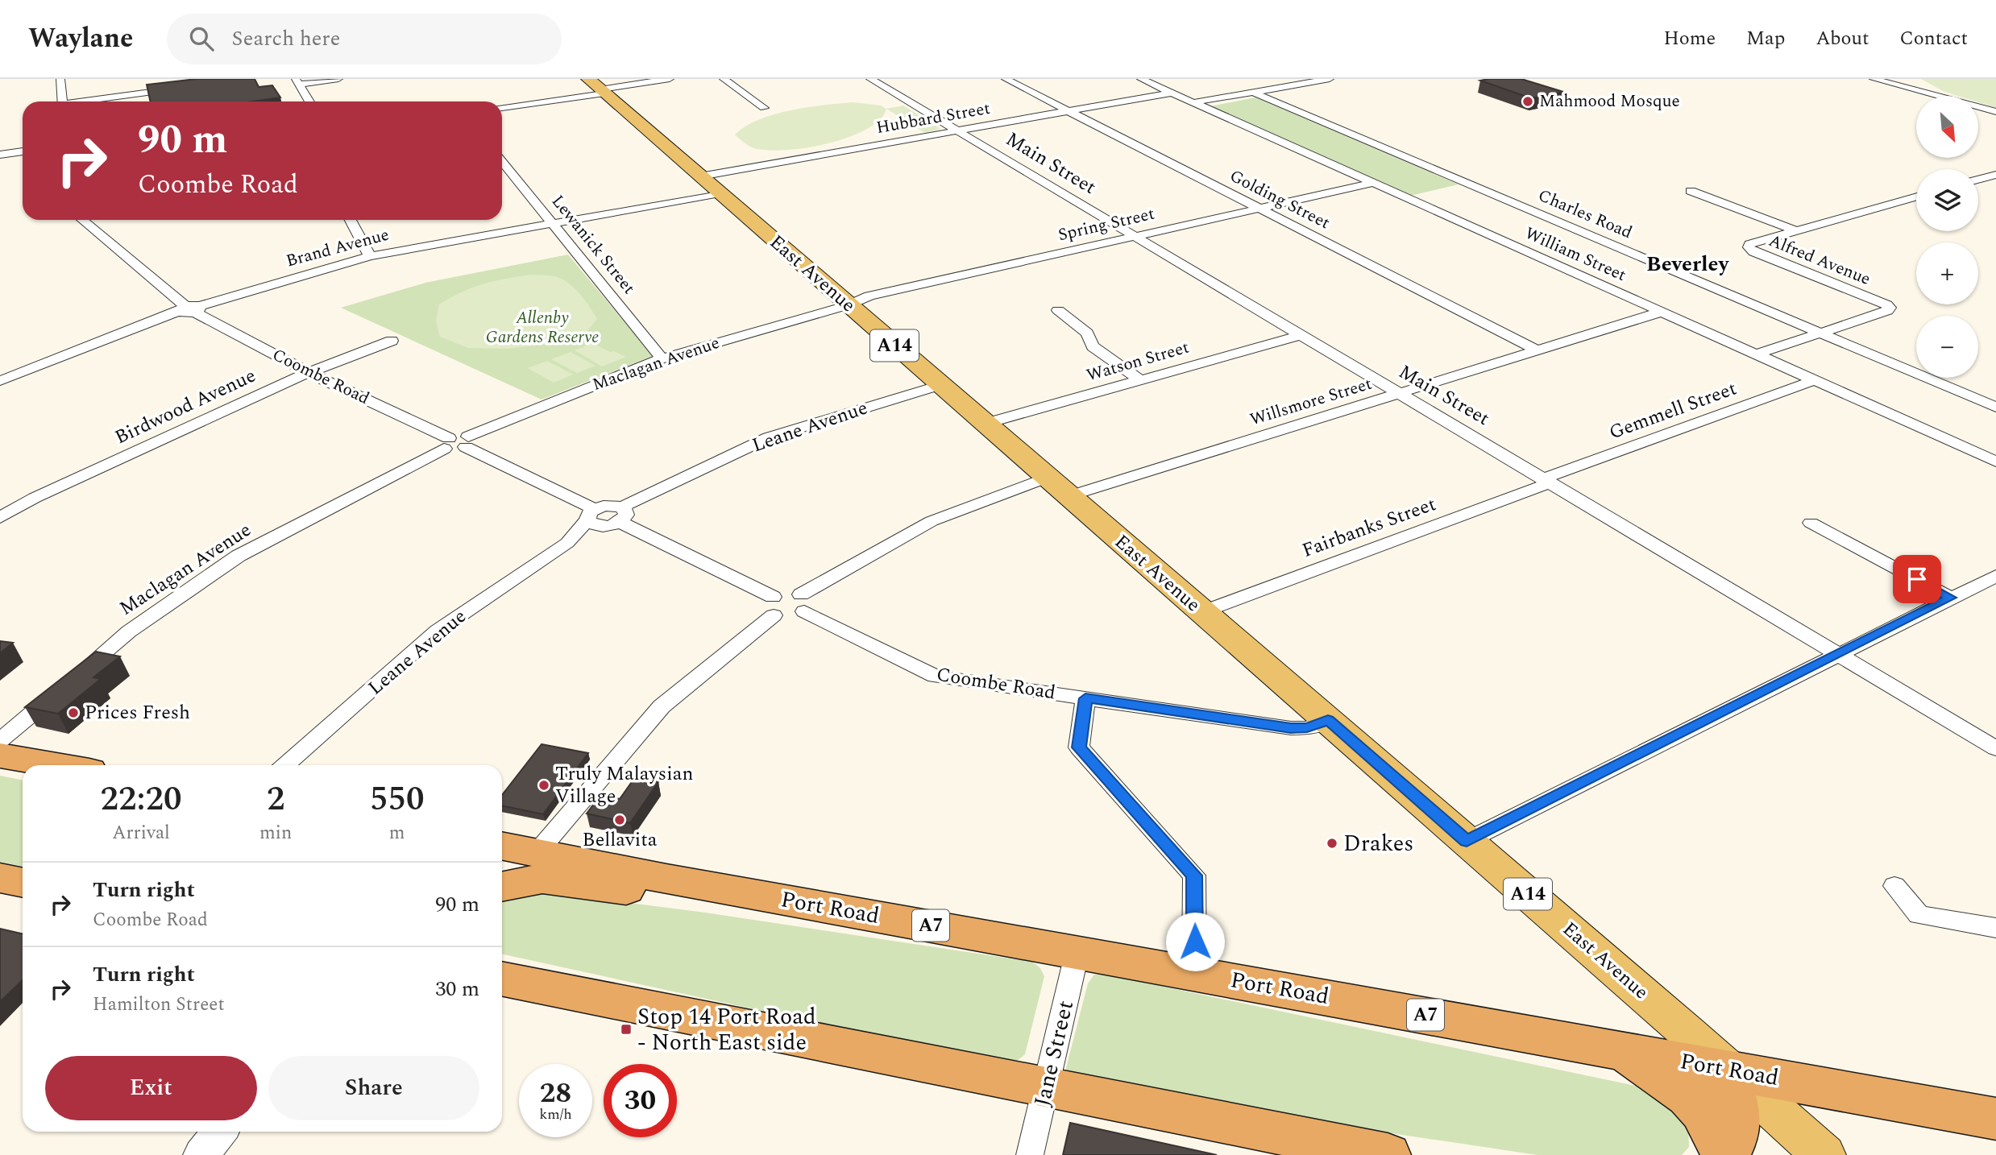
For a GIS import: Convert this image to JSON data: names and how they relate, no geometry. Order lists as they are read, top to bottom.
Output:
{
  "streets": {
    "highway": ["Port Road", "A7"],
    "main road": ["East Avenue", "A14"],
    "street": [
      "Hubbard Street",
      "Main Street",
      "Golding Street",
      "Charles Road",
      "Spring Street",
      "Lewanick Street",
      "Brand Avenue",
      "William Street",
      "Alfred Avenue",
      "Watson Street",
      "Maclagan Avenue",
      "Coombe Road",
      "Willsmore Street",
      "Birdwood Avenue",
      "Gemmell Street",
      "Leane Avenue",
      "Fairbanks Street",
      "Jane Street"
    ]
  },
  "crossings": [
    ["Hubbard Street", "Main Street"],
    ["Hubbard Street", "Golding Street"],
    ["Hubbard Street", "William Street"],
    ["Hubbard Street", "East Avenue"],
    ["Main Street", "Spring Street"],
    ["Main Street", "Watson Street"],
    ["Main Street", "Willsmore Street"],
    ["Main Street", "Gemmell Street"],
    ["Main Street", "Fairbanks Street"],
    ["Golding Street", "Spring Street"],
    ["Golding Street", "Willsmore Street"],
    ["Charles Road", "Alfred Avenue"],
    ["Spring Street", "William Street"],
    ["Spring Street", "East Avenue"],
    ["Spring Street", "Maclagan Avenue"],
    ["Lewanick Street", "Brand Avenue"],
    ["Lewanick Street", "Maclagan Avenue"],
    ["Brand Avenue", "East Avenue"],
    ["Brand Avenue", "Coombe Road"],
    ["William Street", "Alfred Avenue"],
    ["William Street", "Willsmore Street"],
    ["William Street", "Gemmell Street"],
    ["East Avenue", "A14"],
    ["East Avenue", "Watson Street"],
    ["East Avenue", "Maclagan Avenue"],
    ["East Avenue", "Coombe Road"],
    ["East Avenue", "Willsmore Street"],
    ["East Avenue", "Leane Avenue"],
    ["East Avenue", "Fairbanks Street"],
    ["East Avenue", "Port Road"],
    ["A14", "Port Road"],
    ["Maclagan Avenue", "Coombe Road"],
    ["Coombe Road", "Birdwood Avenue"],
    ["Gemmell Street", "Fairbanks Street"],
    ["Port Road", "Jane Street"]
  ],
  "districts": ["Beverley"],
  "parks": ["Allenby Gardens Reserve"],
  "places": {
    "other": [
      "Mahmood Mosque",
      "Prices Fresh",
      "Truly Malaysian Village",
      "Bellavita",
      "Drakes"
    ],
    "transit": ["Stop 14 Port Road - North East side"]
  },
  "north": "bottom right",
  "page": {
    "header": "Waylane",
    "search": "Search here",
    "nav": [
      "Home",
      "Map",
      "About",
      "Contact"
    ],
    "map_buttons": ["+", "−"],
    "turn": ["90 m", "Coombe Road"],
    "eta": [
      "22:20",
      "Arrival",
      "2",
      "min",
      "550",
      "m"
    ],
    "list": [
      {
        "name": "Turn right",
        "note": "Coombe Road",
        "value": "90 m"
      },
      {
        "name": "Turn right",
        "note": "Hamilton Street",
        "value": "30 m"
      }
    ],
    "buttons": ["Exit", "Share"],
    "speed": "28 km/h",
    "limit": "30"
  }
}
